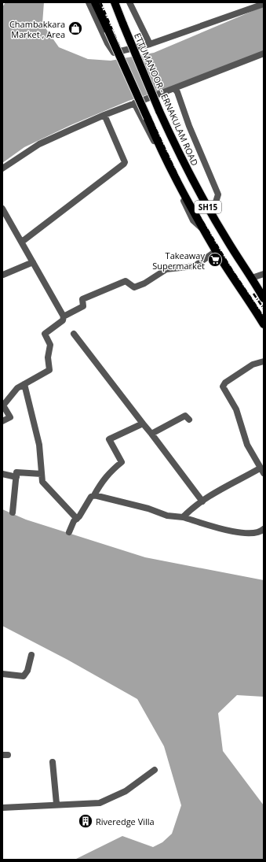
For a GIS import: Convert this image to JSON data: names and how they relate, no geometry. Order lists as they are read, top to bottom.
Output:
{
  "streets": {
    "main road": ["ETTUMANOOR - ERNAKULAM ROAD", "SH15"]
  },
  "places": {
    "shop": ["Chambakkara Market , Area"],
    "supermarket": ["Takeaway Supermarket"],
    "building": ["Riveredge Villa"]
  }
}
